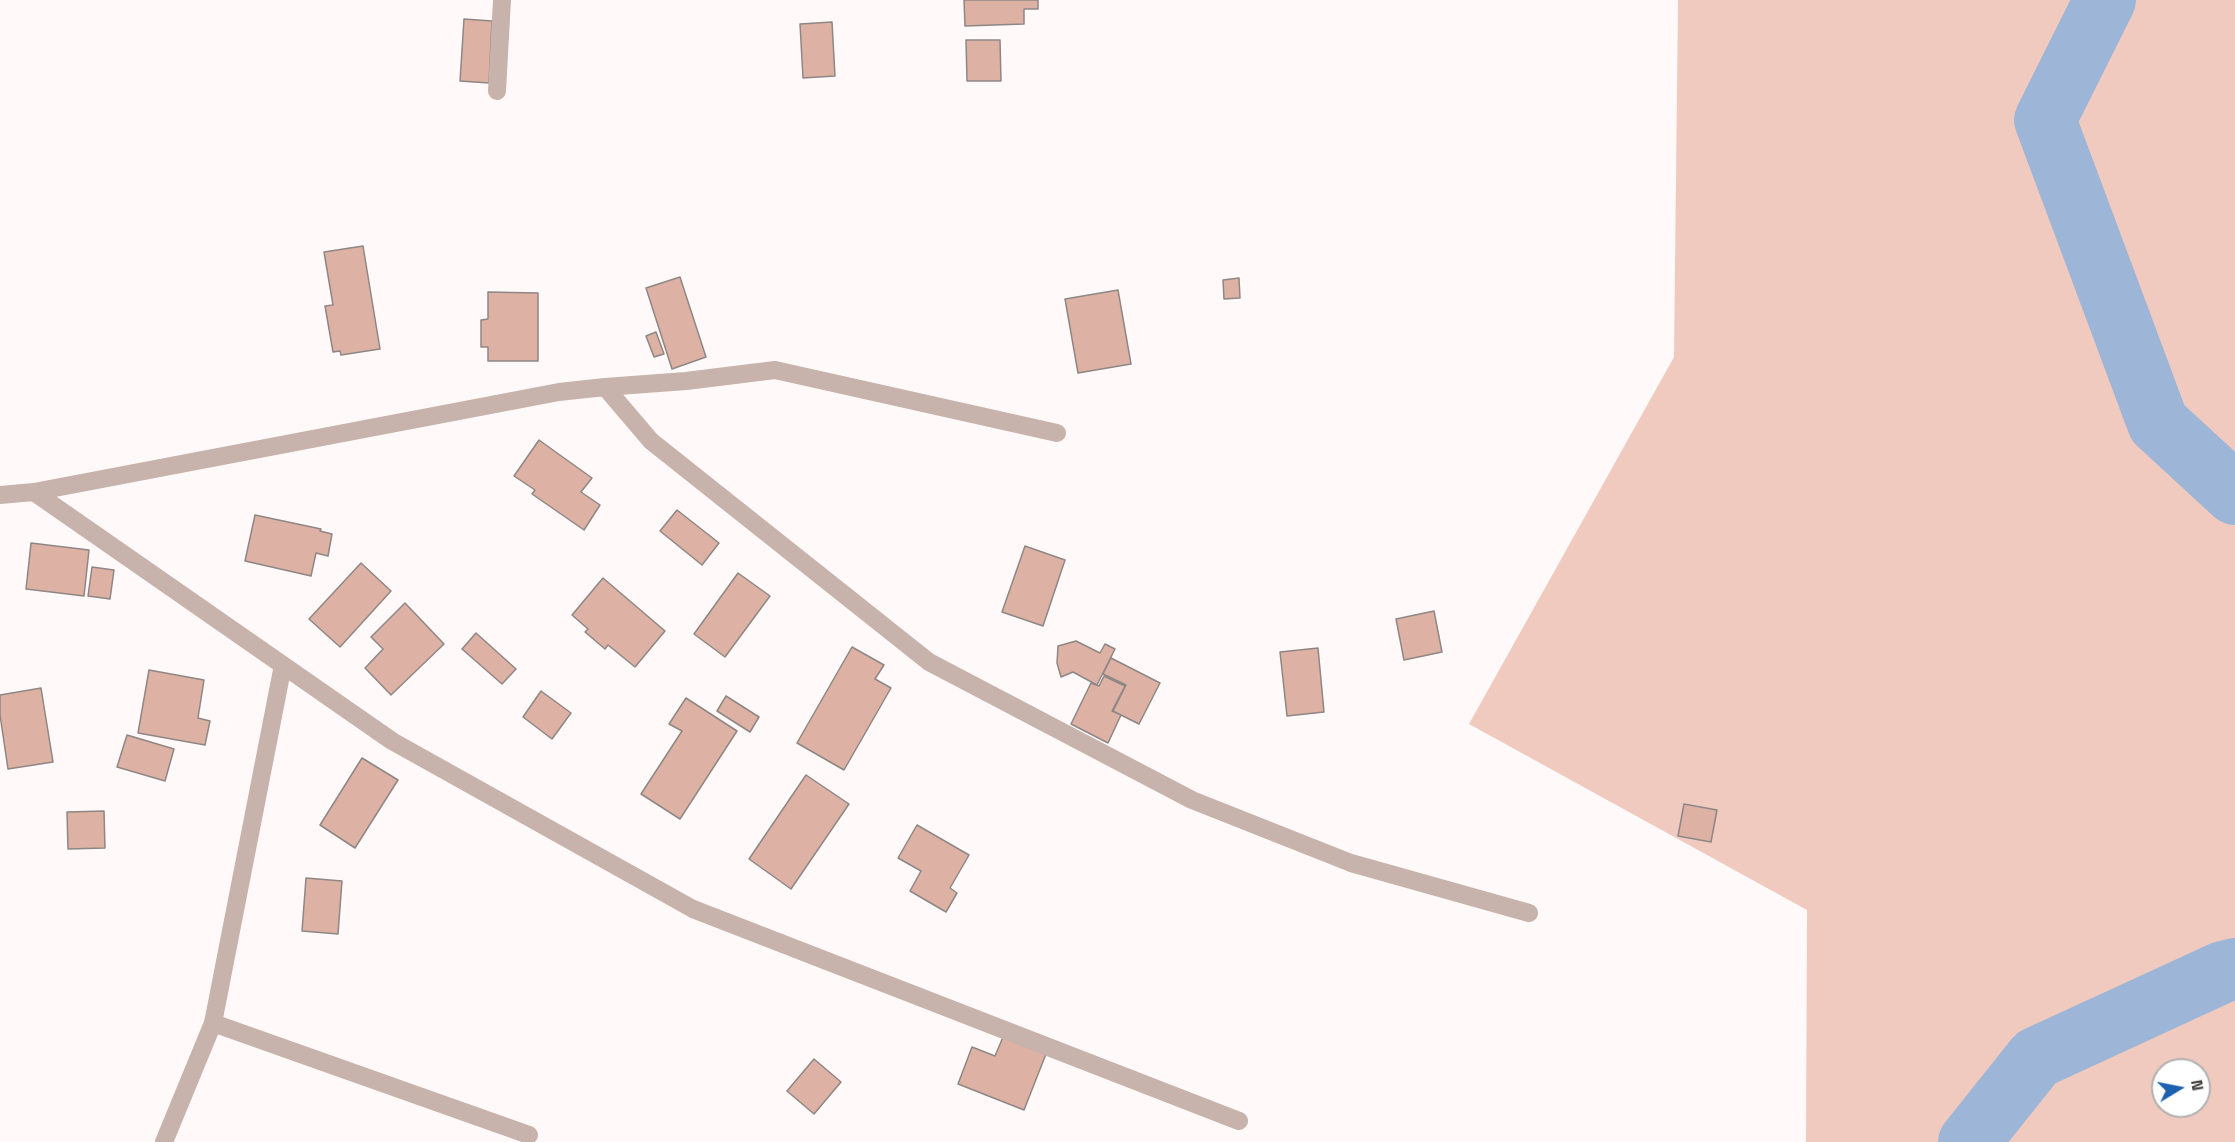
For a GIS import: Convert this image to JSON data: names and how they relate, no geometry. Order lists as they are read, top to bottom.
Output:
{
  "north": "right"
}
